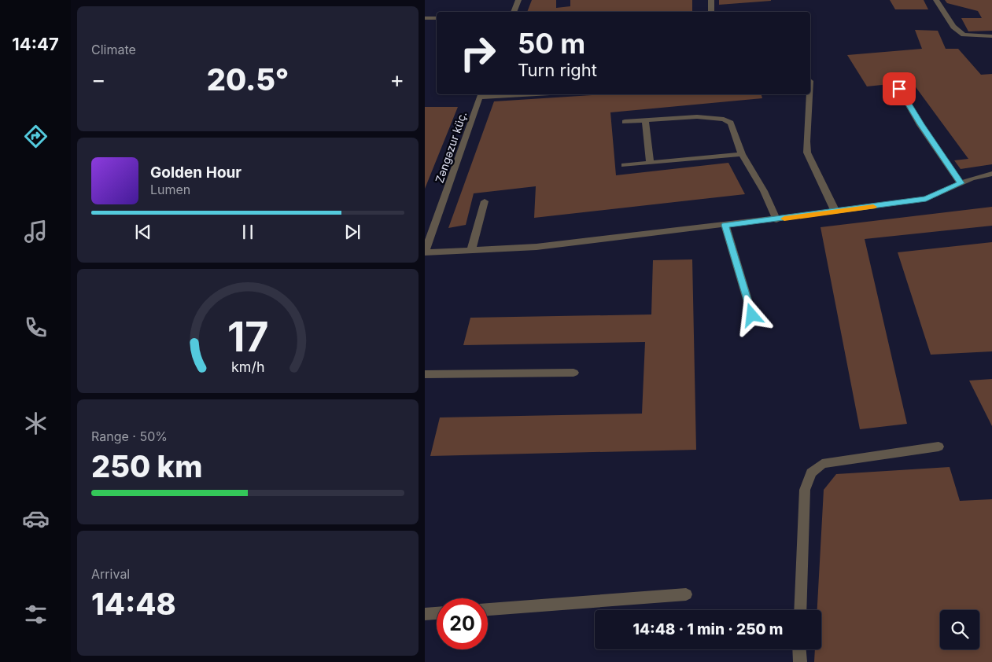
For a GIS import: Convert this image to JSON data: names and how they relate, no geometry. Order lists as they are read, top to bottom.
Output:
{
  "streets": {
    "street": ["Zəngəzur küç."]
  },
  "page": {
    "tabs": "14:47",
    "tile": [
      "Climate",
      ["Range · 50%", "250 km"],
      ["Arrival", "14:48"]
    ],
    "turn": ["50 m", "Turn right"],
    "heat": ["−", "20.5°", "+"],
    "song": ["Golden Hour", "Lumen"],
    "limit": "20",
    "trip": "14:48 · 1 min · 250 m",
    "gauge": ["17", "km/h"]
  }
}
